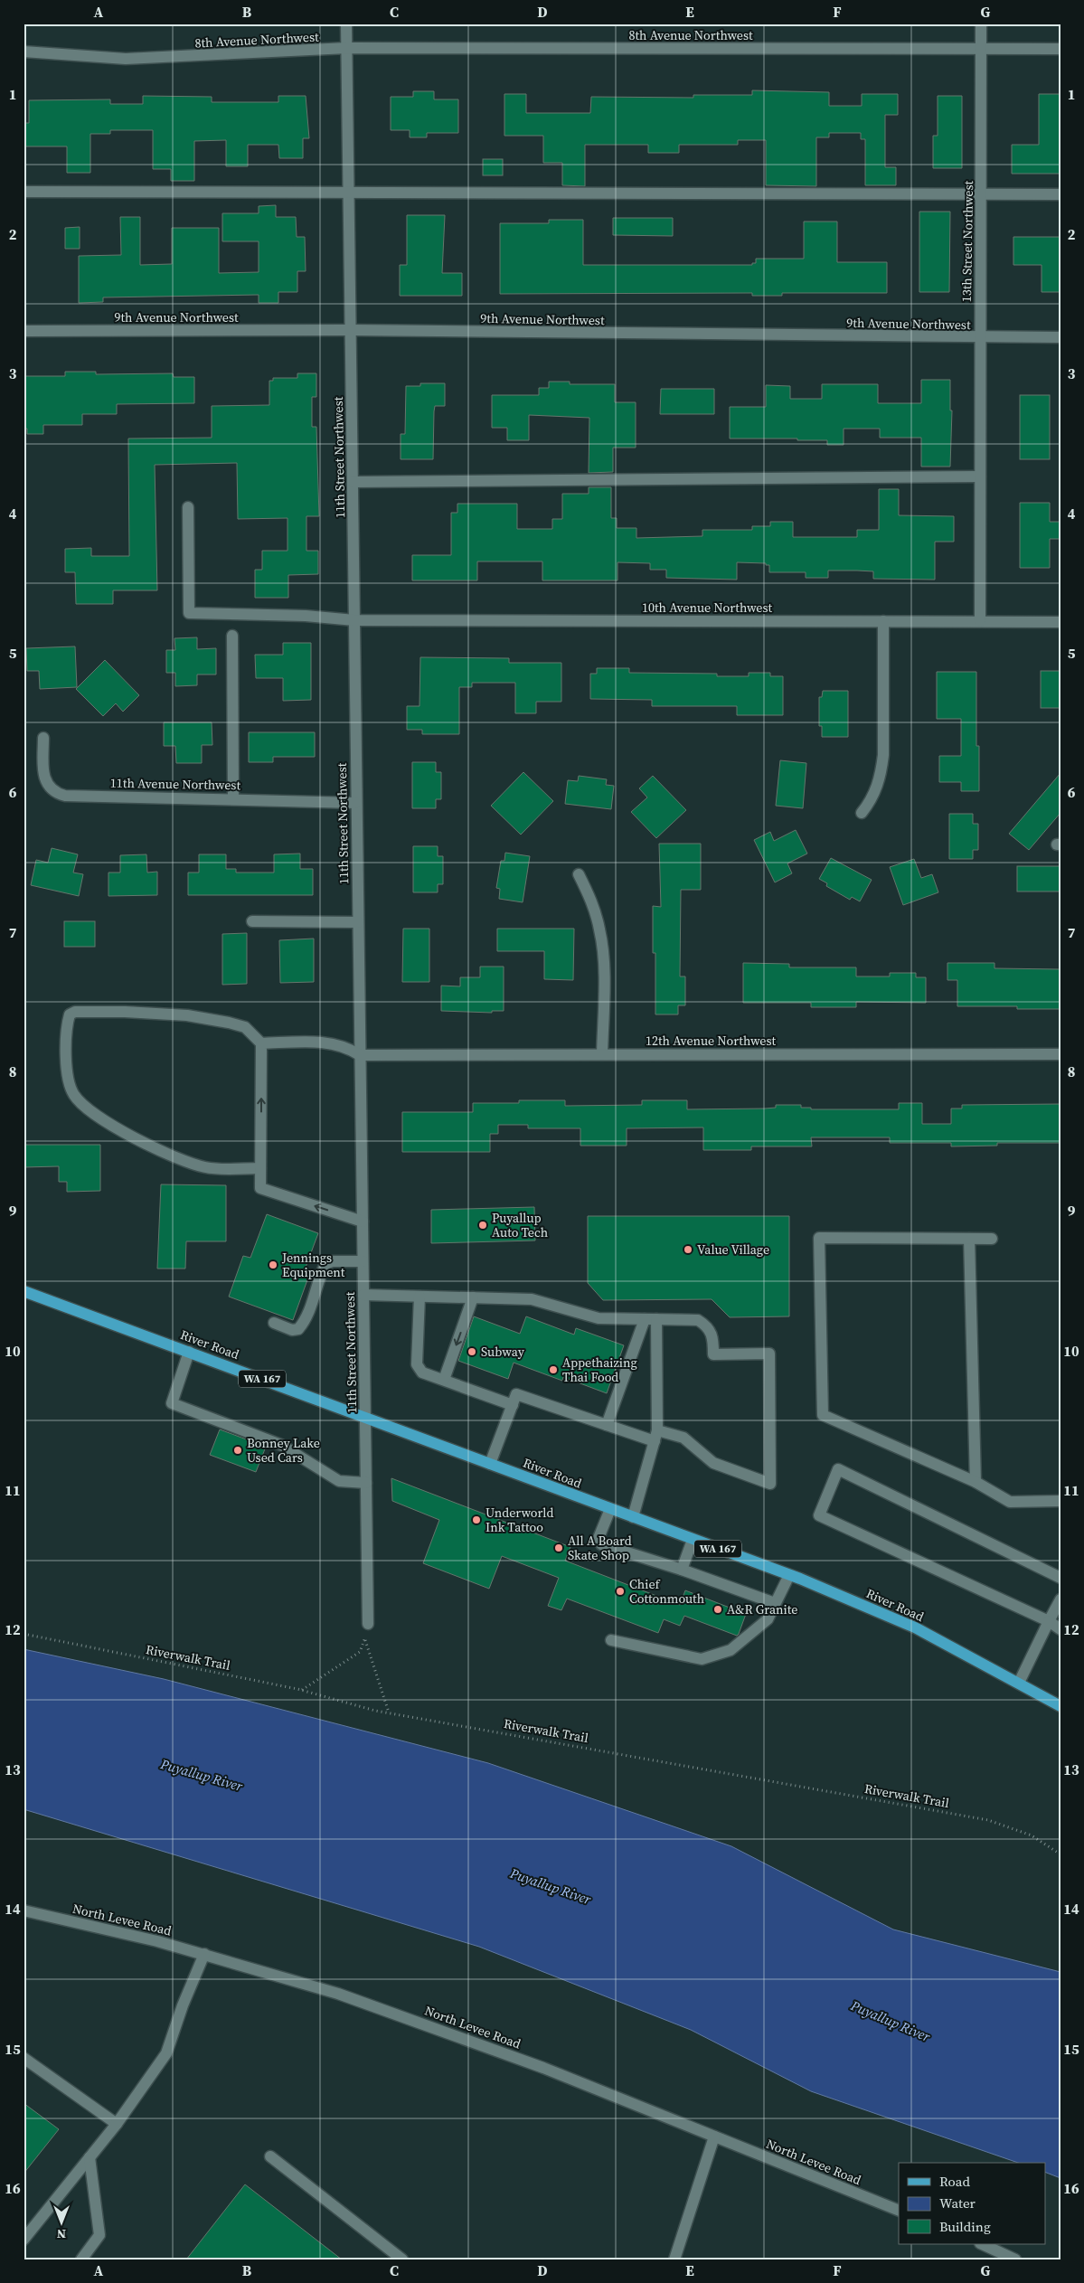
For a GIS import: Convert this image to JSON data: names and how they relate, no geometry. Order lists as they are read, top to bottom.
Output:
{
  "streets": {
    "main road": ["River Road", "WA 167"],
    "street": [
      "8th Avenue Northwest",
      "13th Street Northwest",
      "9th Avenue Northwest",
      "11th Street Northwest",
      "10th Avenue Northwest",
      "11th Avenue Northwest",
      "12th Avenue Northwest",
      "North Levee Road"
    ],
    "path": ["Riverwalk Trail"]
  },
  "crossings": [
    ["8th Avenue Northwest", "13th Street Northwest"],
    ["8th Avenue Northwest", "11th Street Northwest"],
    ["13th Street Northwest", "9th Avenue Northwest"],
    ["13th Street Northwest", "10th Avenue Northwest"],
    ["9th Avenue Northwest", "11th Street Northwest"],
    ["11th Street Northwest", "10th Avenue Northwest"],
    ["11th Street Northwest", "11th Avenue Northwest"],
    ["11th Street Northwest", "12th Avenue Northwest"],
    ["11th Street Northwest", "River Road"]
  ],
  "water": ["Puyallup River"],
  "places": [
    "Puyallup Auto Tech",
    "Value Village",
    "Jennings Equipment",
    "Subway",
    "Appethaizing Thai Food",
    "Bonney Lake Used Cars",
    "Underworld Ink Tattoo",
    "All A Board Skate Shop",
    "Chief Cottonmouth",
    "A&R Granite"
  ],
  "legend": ["Road", "Water", "Building"],
  "north": "bottom",
  "grid": {
    "columns": [
      "A",
      "B",
      "C",
      "D",
      "E",
      "F",
      "G"
    ],
    "rows": [
      "1",
      "2",
      "3",
      "4",
      "5",
      "6",
      "7",
      "8",
      "9",
      "10",
      "11",
      "12",
      "13",
      "14",
      "15",
      "16"
    ]
  }
}
